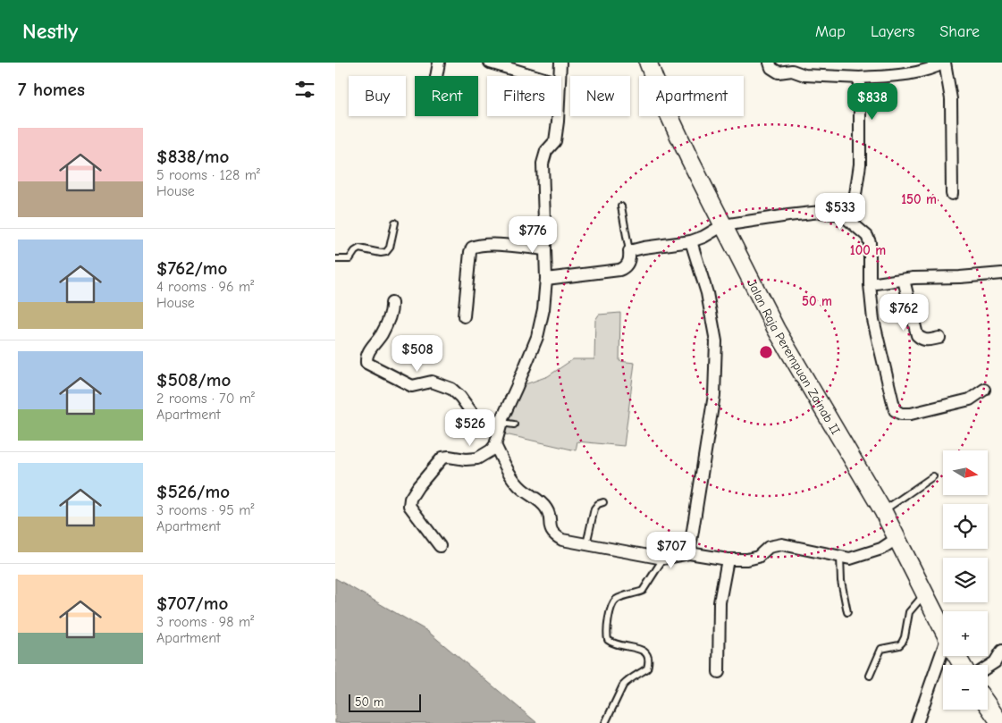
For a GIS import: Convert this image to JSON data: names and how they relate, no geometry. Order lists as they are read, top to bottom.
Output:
{
  "streets": {
    "main road": ["Jalan Raja Perempuan Zainab II"]
  },
  "scale_bar": "50 m",
  "north": "right",
  "page": {
    "header": "Nestly",
    "nav": ["Map", "Layers", "Share"],
    "heading": "7 homes",
    "chip": [
      "Buy",
      "Rent",
      "Filters",
      "New",
      "Apartment"
    ],
    "price": [
      "$838",
      "$533",
      "$776",
      "$762",
      "$508",
      "$526",
      "$707"
    ],
    "list": [
      {
        "name": "$838/mo",
        "note": "5 rooms · 128 m² · House"
      },
      {
        "name": "$762/mo",
        "note": "4 rooms · 96 m² · House"
      },
      {
        "name": "$508/mo",
        "note": "2 rooms · 70 m² · Apartment"
      },
      {
        "name": "$526/mo",
        "note": "3 rooms · 95 m² · Apartment"
      },
      {
        "name": "$707/mo",
        "note": "3 rooms · 98 m² · Apartment"
      }
    ],
    "map_buttons": ["+", "−"],
    "scale": "50 m"
  },
  "rings": ["150 m", "100 m", "50 m"]
}
